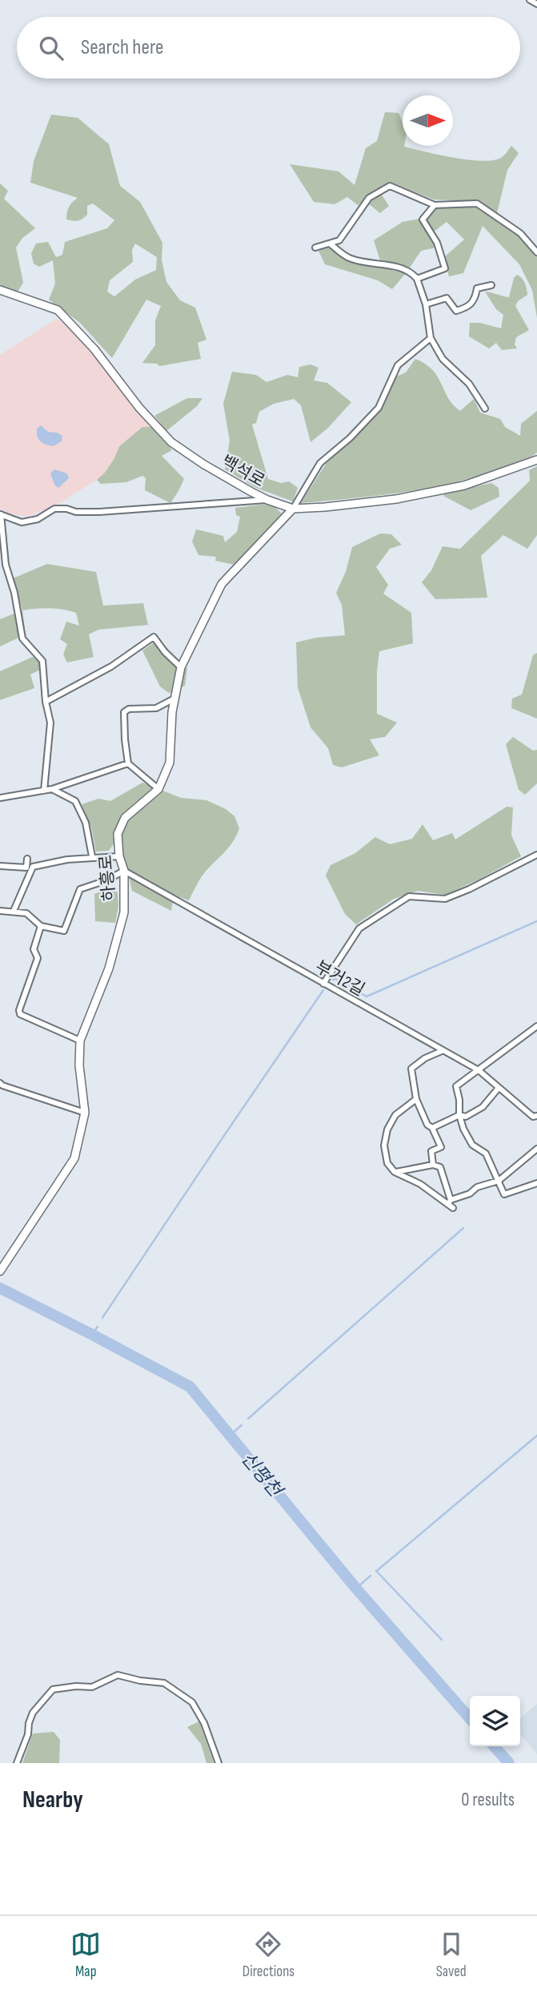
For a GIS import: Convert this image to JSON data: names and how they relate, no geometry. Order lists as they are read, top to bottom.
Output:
{
  "streets": {
    "street": ["백석로", "하흥로", "부거2길"]
  },
  "crossings": [
    ["백석로", "하흥로"],
    ["하흥로", "부거2길"]
  ],
  "water": ["신평천"],
  "north": "right",
  "page": {
    "search": "Search here",
    "heading": ["Nearby", "0 results"],
    "nav": ["Map", "Directions", "Saved"]
  }
}
